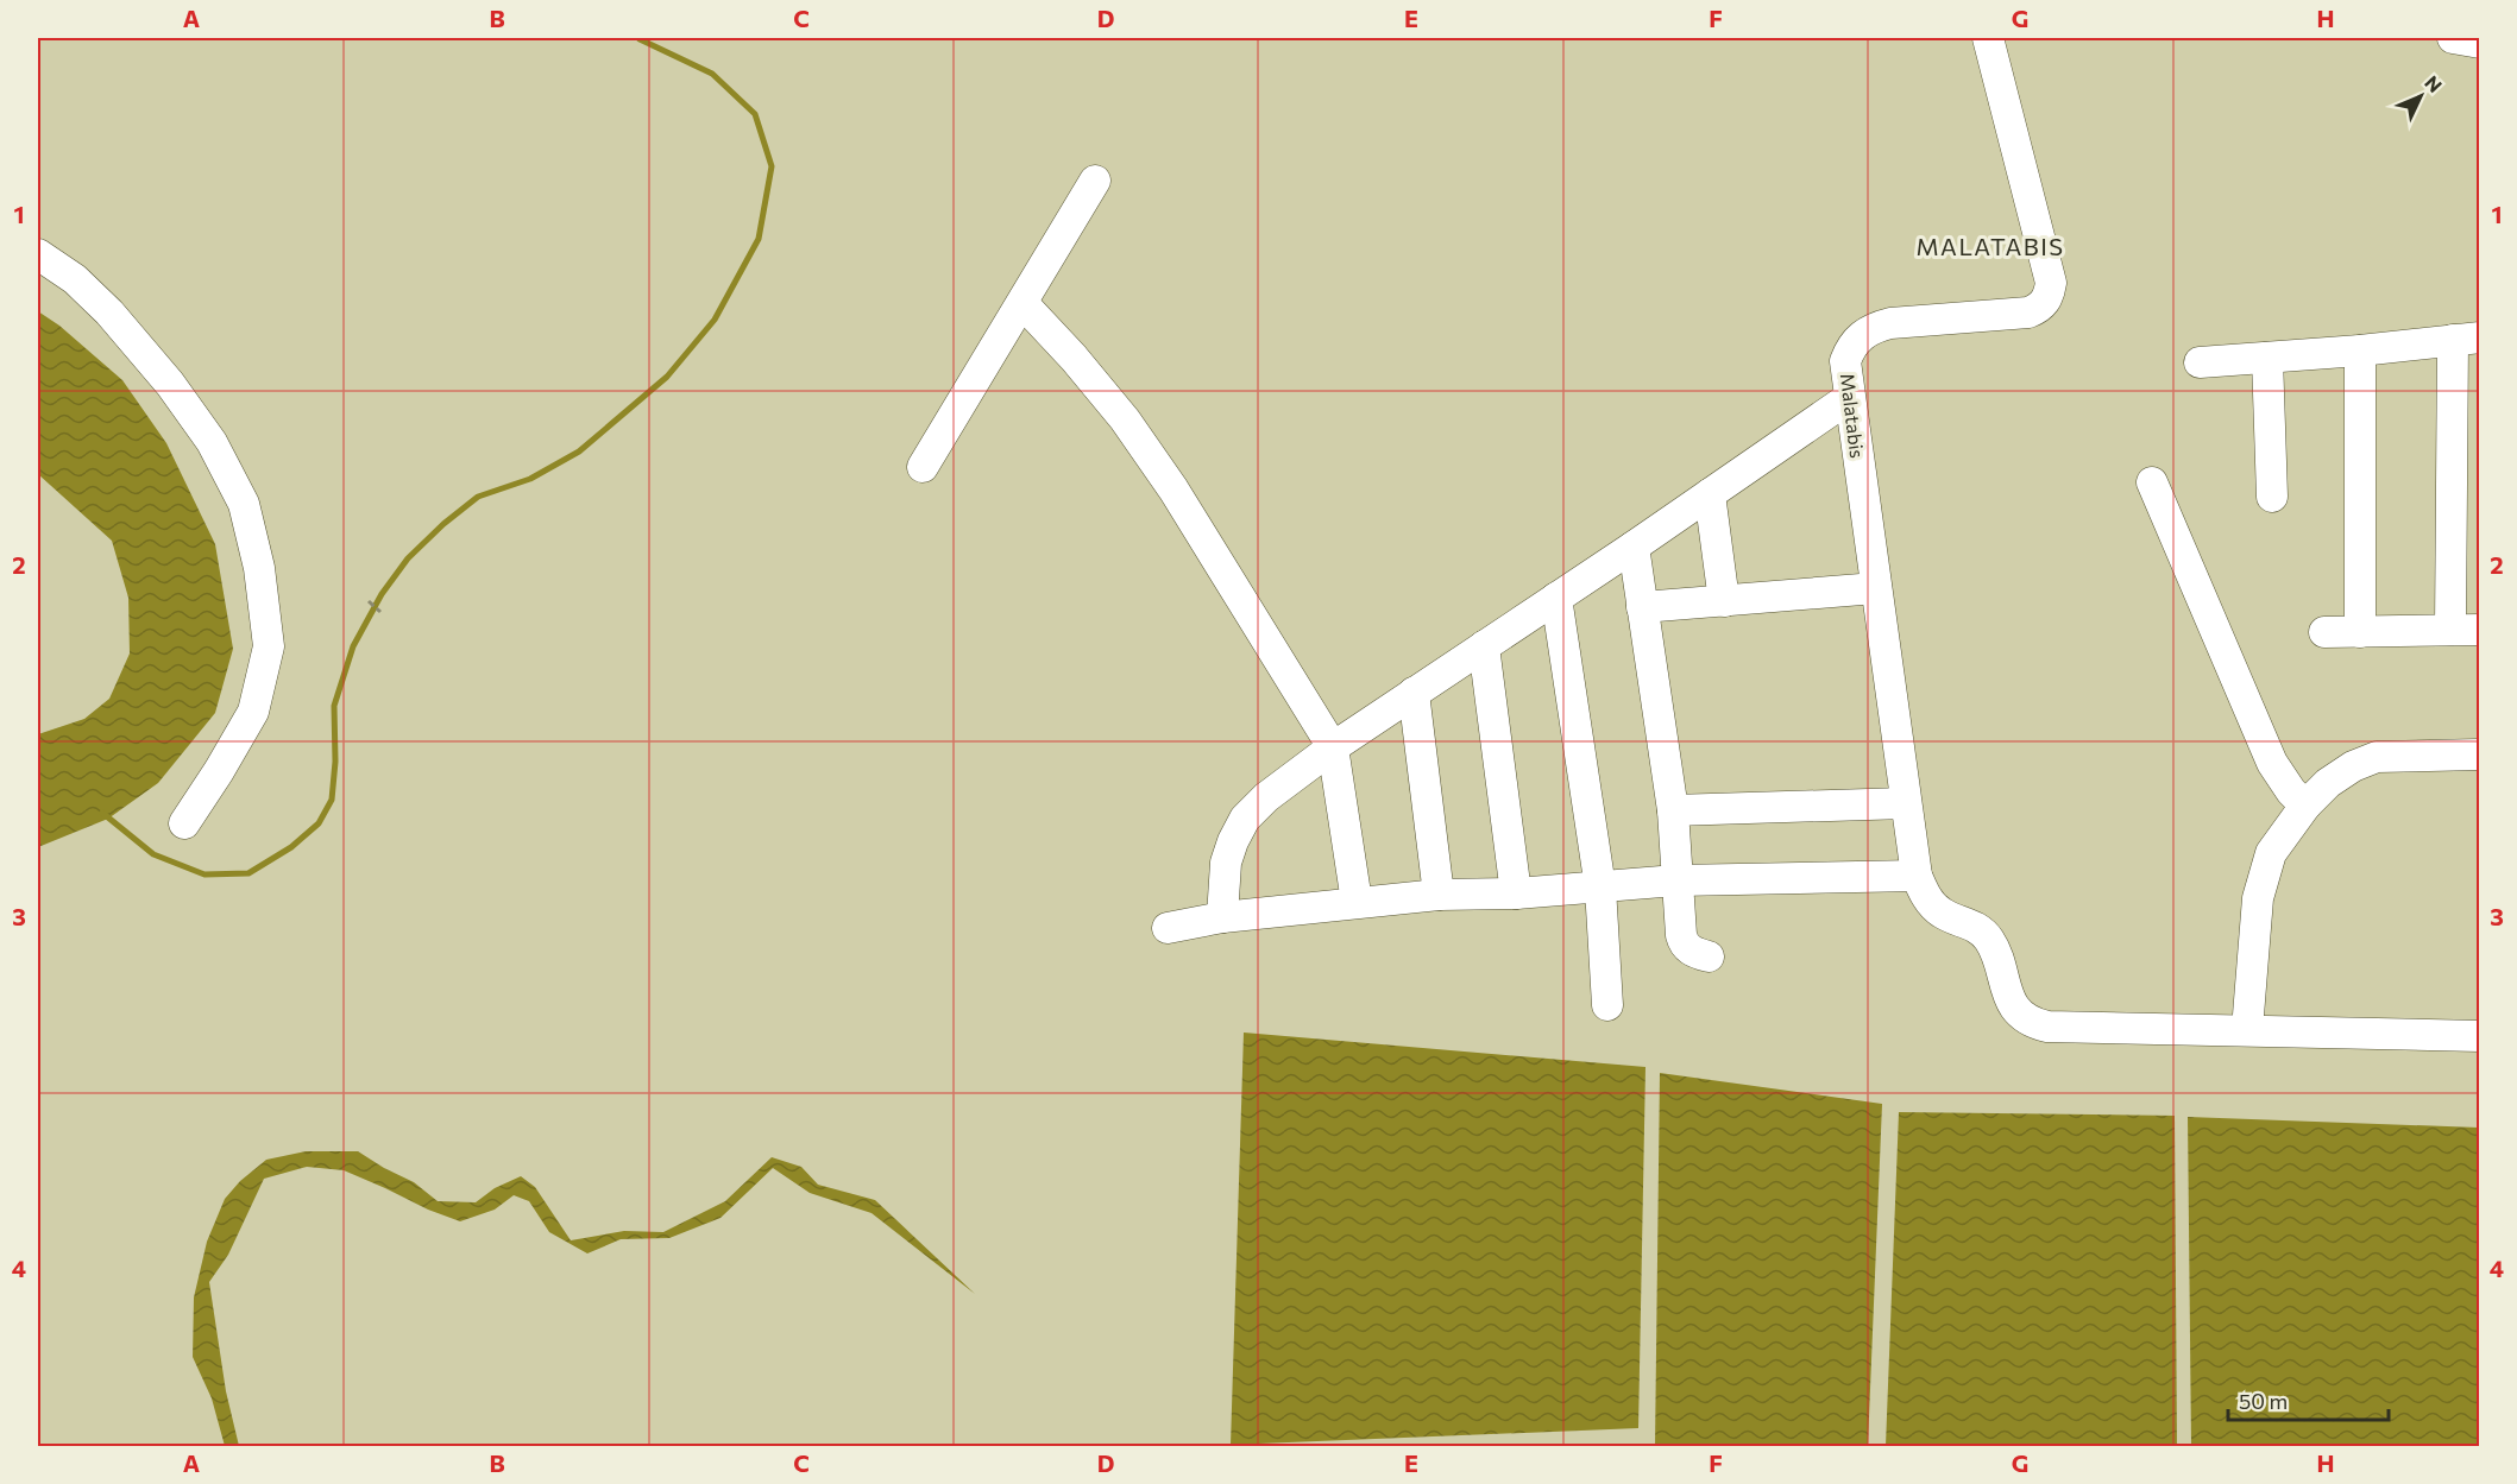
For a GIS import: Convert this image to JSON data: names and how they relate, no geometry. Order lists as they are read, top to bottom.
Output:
{
  "streets": {
    "street": ["Malatabis"]
  },
  "districts": ["MALATABIS"],
  "scale_bar": "50 m",
  "north": "top right",
  "grid": {
    "columns": [
      "A",
      "B",
      "C",
      "D",
      "E",
      "F",
      "G",
      "H"
    ],
    "rows": [
      "1",
      "2",
      "3",
      "4"
    ]
  }
}
